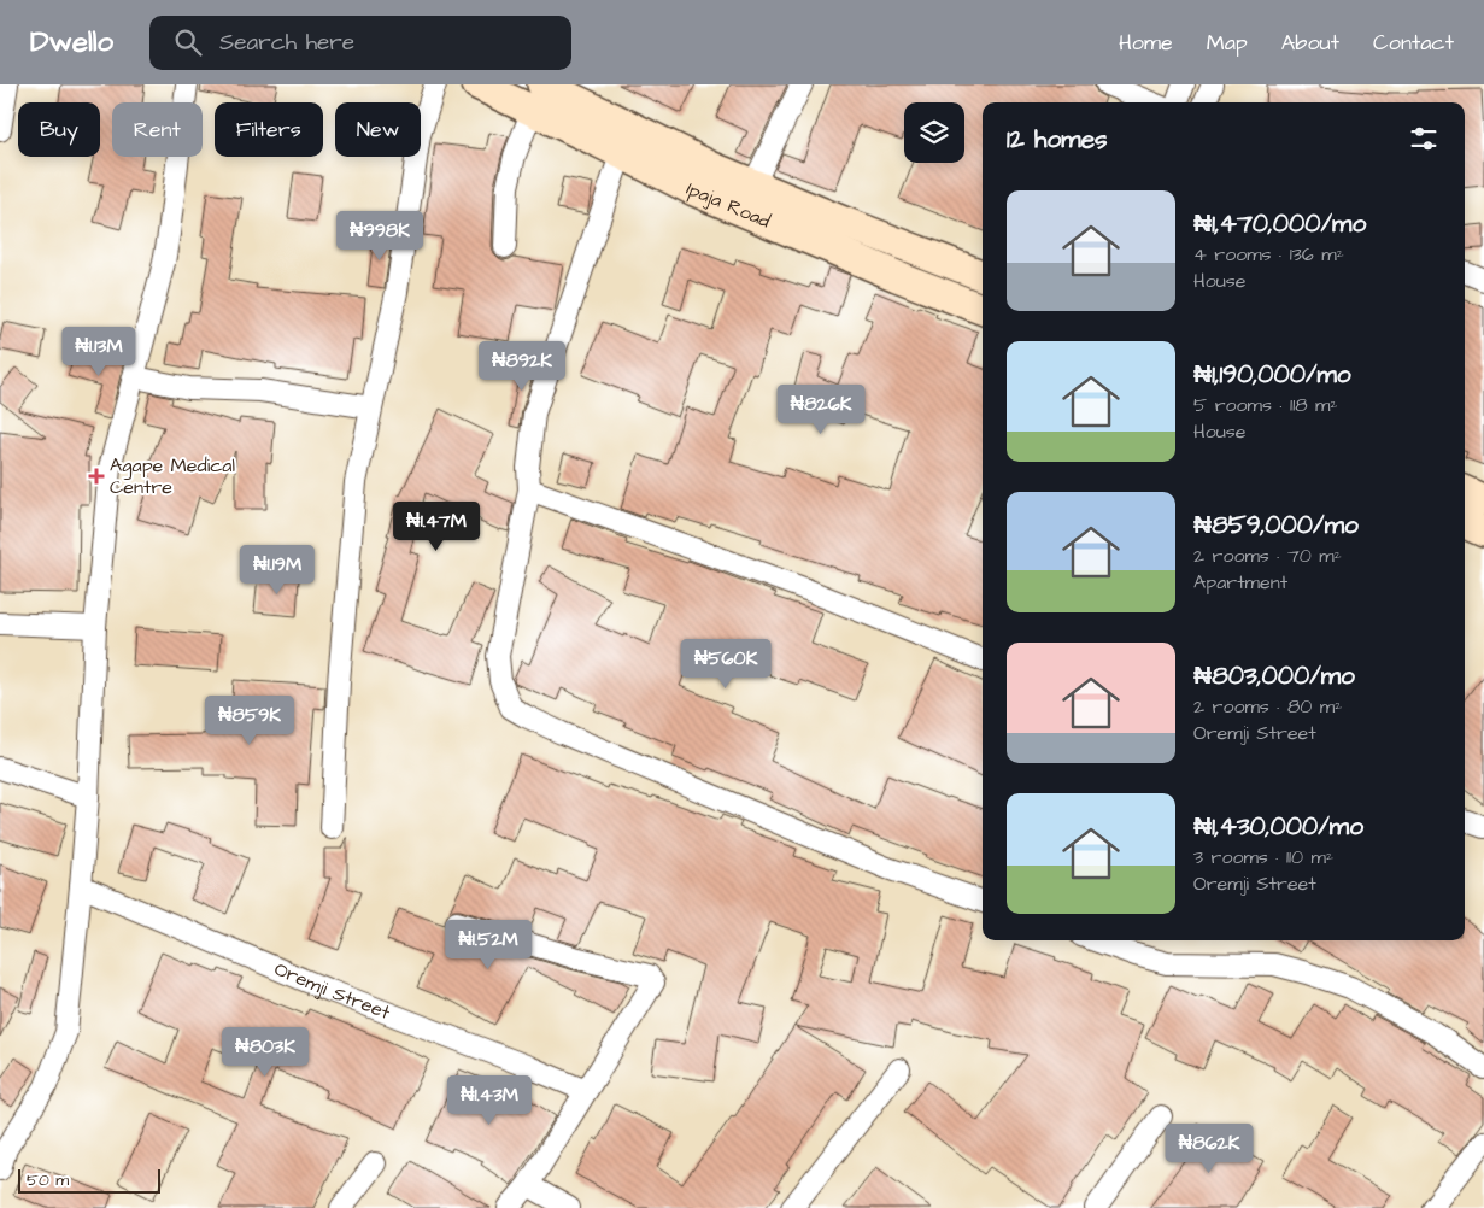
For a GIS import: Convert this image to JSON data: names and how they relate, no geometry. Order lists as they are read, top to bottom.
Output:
{
  "streets": {
    "main road": ["Ipaja Road"],
    "street": ["Oremji Street"]
  },
  "places": {
    "health": ["Agape Medical Centre"]
  },
  "scale_bar": "50 m",
  "page": {
    "header": "Dwello",
    "search": "Search here",
    "nav": [
      "Home",
      "Map",
      "About",
      "Contact"
    ],
    "chip": [
      "Buy",
      "Rent",
      "Filters",
      "New"
    ],
    "heading": "12 homes",
    "list": [
      {
        "name": "₦1,470,000/mo",
        "note": "4 rooms · 136 m² · House"
      },
      {
        "name": "₦1,190,000/mo",
        "note": "5 rooms · 118 m² · House"
      },
      {
        "name": "₦859,000/mo",
        "note": "2 rooms · 70 m² · Apartment"
      },
      {
        "name": "₦803,000/mo",
        "note": "2 rooms · 80 m² · Oremji Street"
      },
      {
        "name": "₦1,430,000/mo",
        "note": "3 rooms · 110 m² · Oremji Street"
      }
    ],
    "price": [
      "₦998K",
      "₦1.13M",
      "₦892K",
      "₦826K",
      "₦1.47M",
      "₦1.19M",
      "₦560K",
      "₦859K",
      "₦1.52M",
      "₦803K",
      "₦1.43M",
      "₦862K"
    ],
    "scale": "50 m"
  }
}
